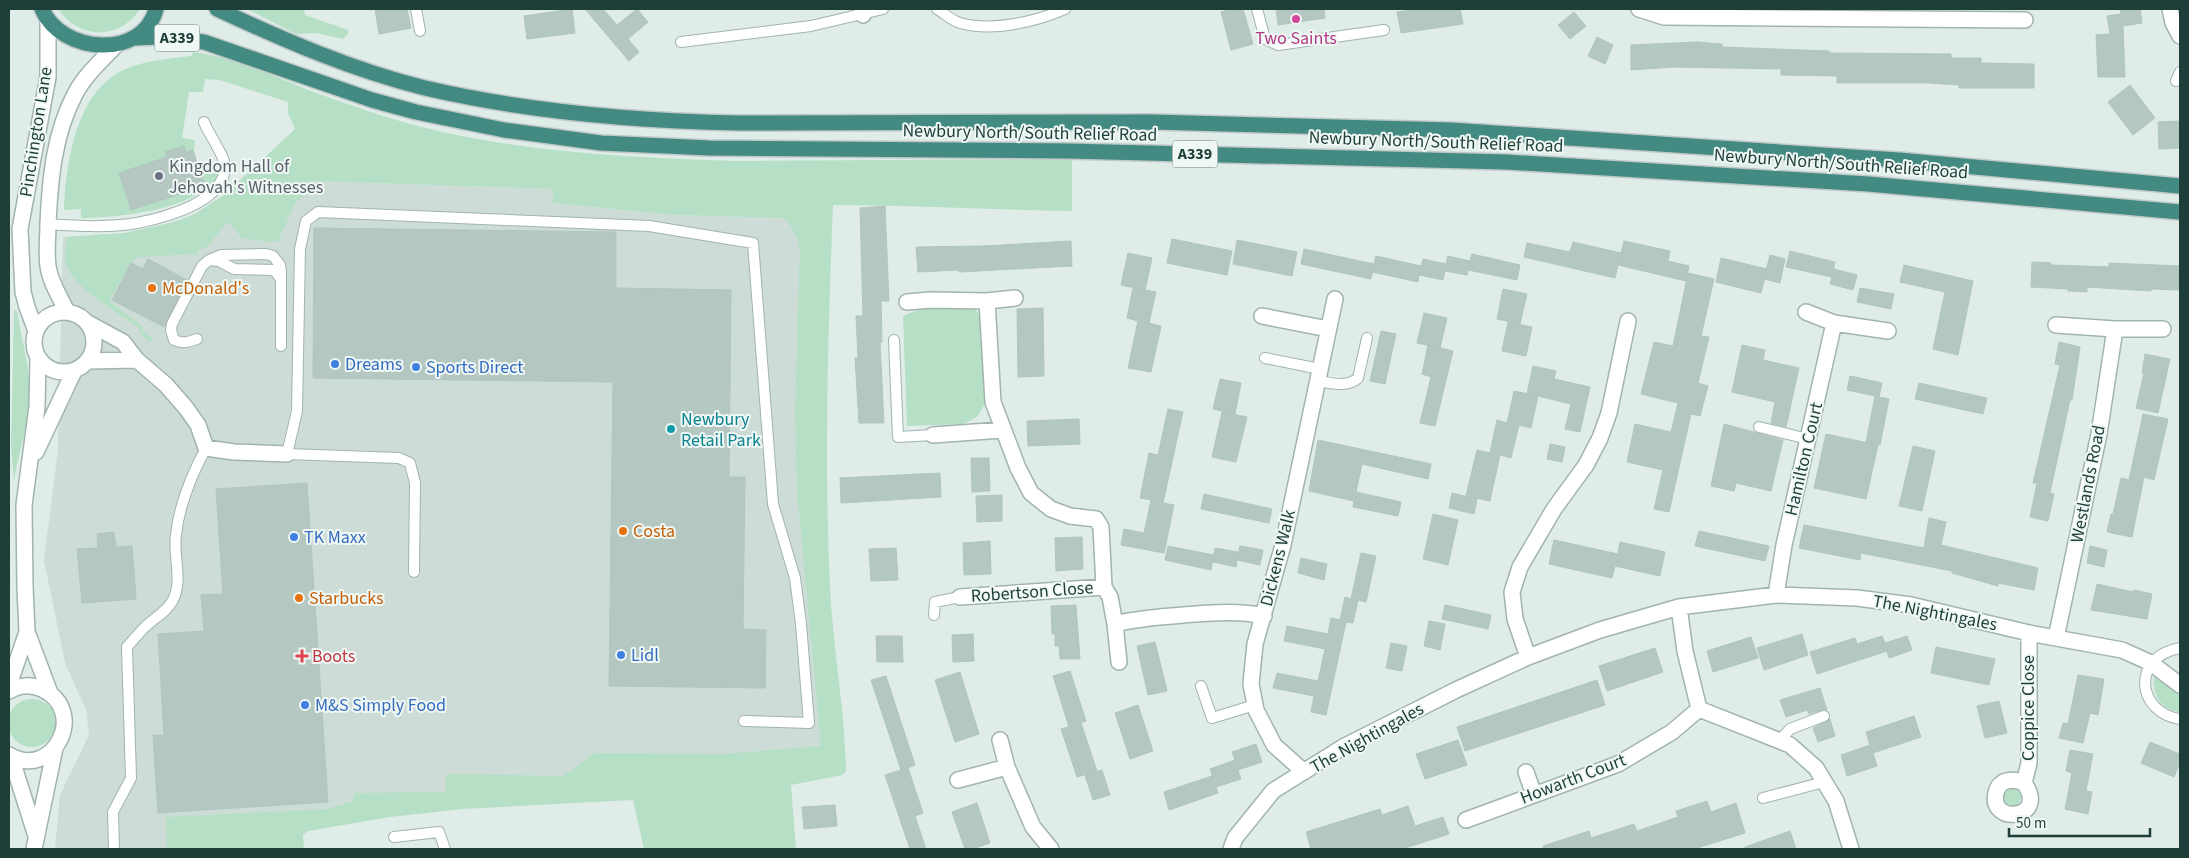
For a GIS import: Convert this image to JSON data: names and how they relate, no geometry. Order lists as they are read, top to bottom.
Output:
{
  "streets": {
    "highway": ["A339", "Newbury North/South Relief Road"],
    "street": [
      "Pinchington Lane",
      "Hamilton Court",
      "Westlands Road",
      "Dickens Walk",
      "Robertson Close",
      "The Nightingales",
      "Coppice Close",
      "Howarth Court"
    ]
  },
  "crossings": [
    ["Hamilton Court", "The Nightingales"],
    ["Westlands Road", "The Nightingales"],
    ["Dickens Walk", "The Nightingales"],
    ["The Nightingales", "Coppice Close"]
  ],
  "places": {
    "other": [
      "Two Saints",
      "Kingdom Hall of Jehovah's Witnesses",
      "McDonald's",
      "Dreams",
      "Sports Direct",
      "Newbury Retail Park",
      "Costa",
      "TK Maxx",
      "Starbucks",
      "Lidl",
      "M&S Simply Food"
    ],
    "health": ["Boots"]
  },
  "scale_bar": "50 m"
}
